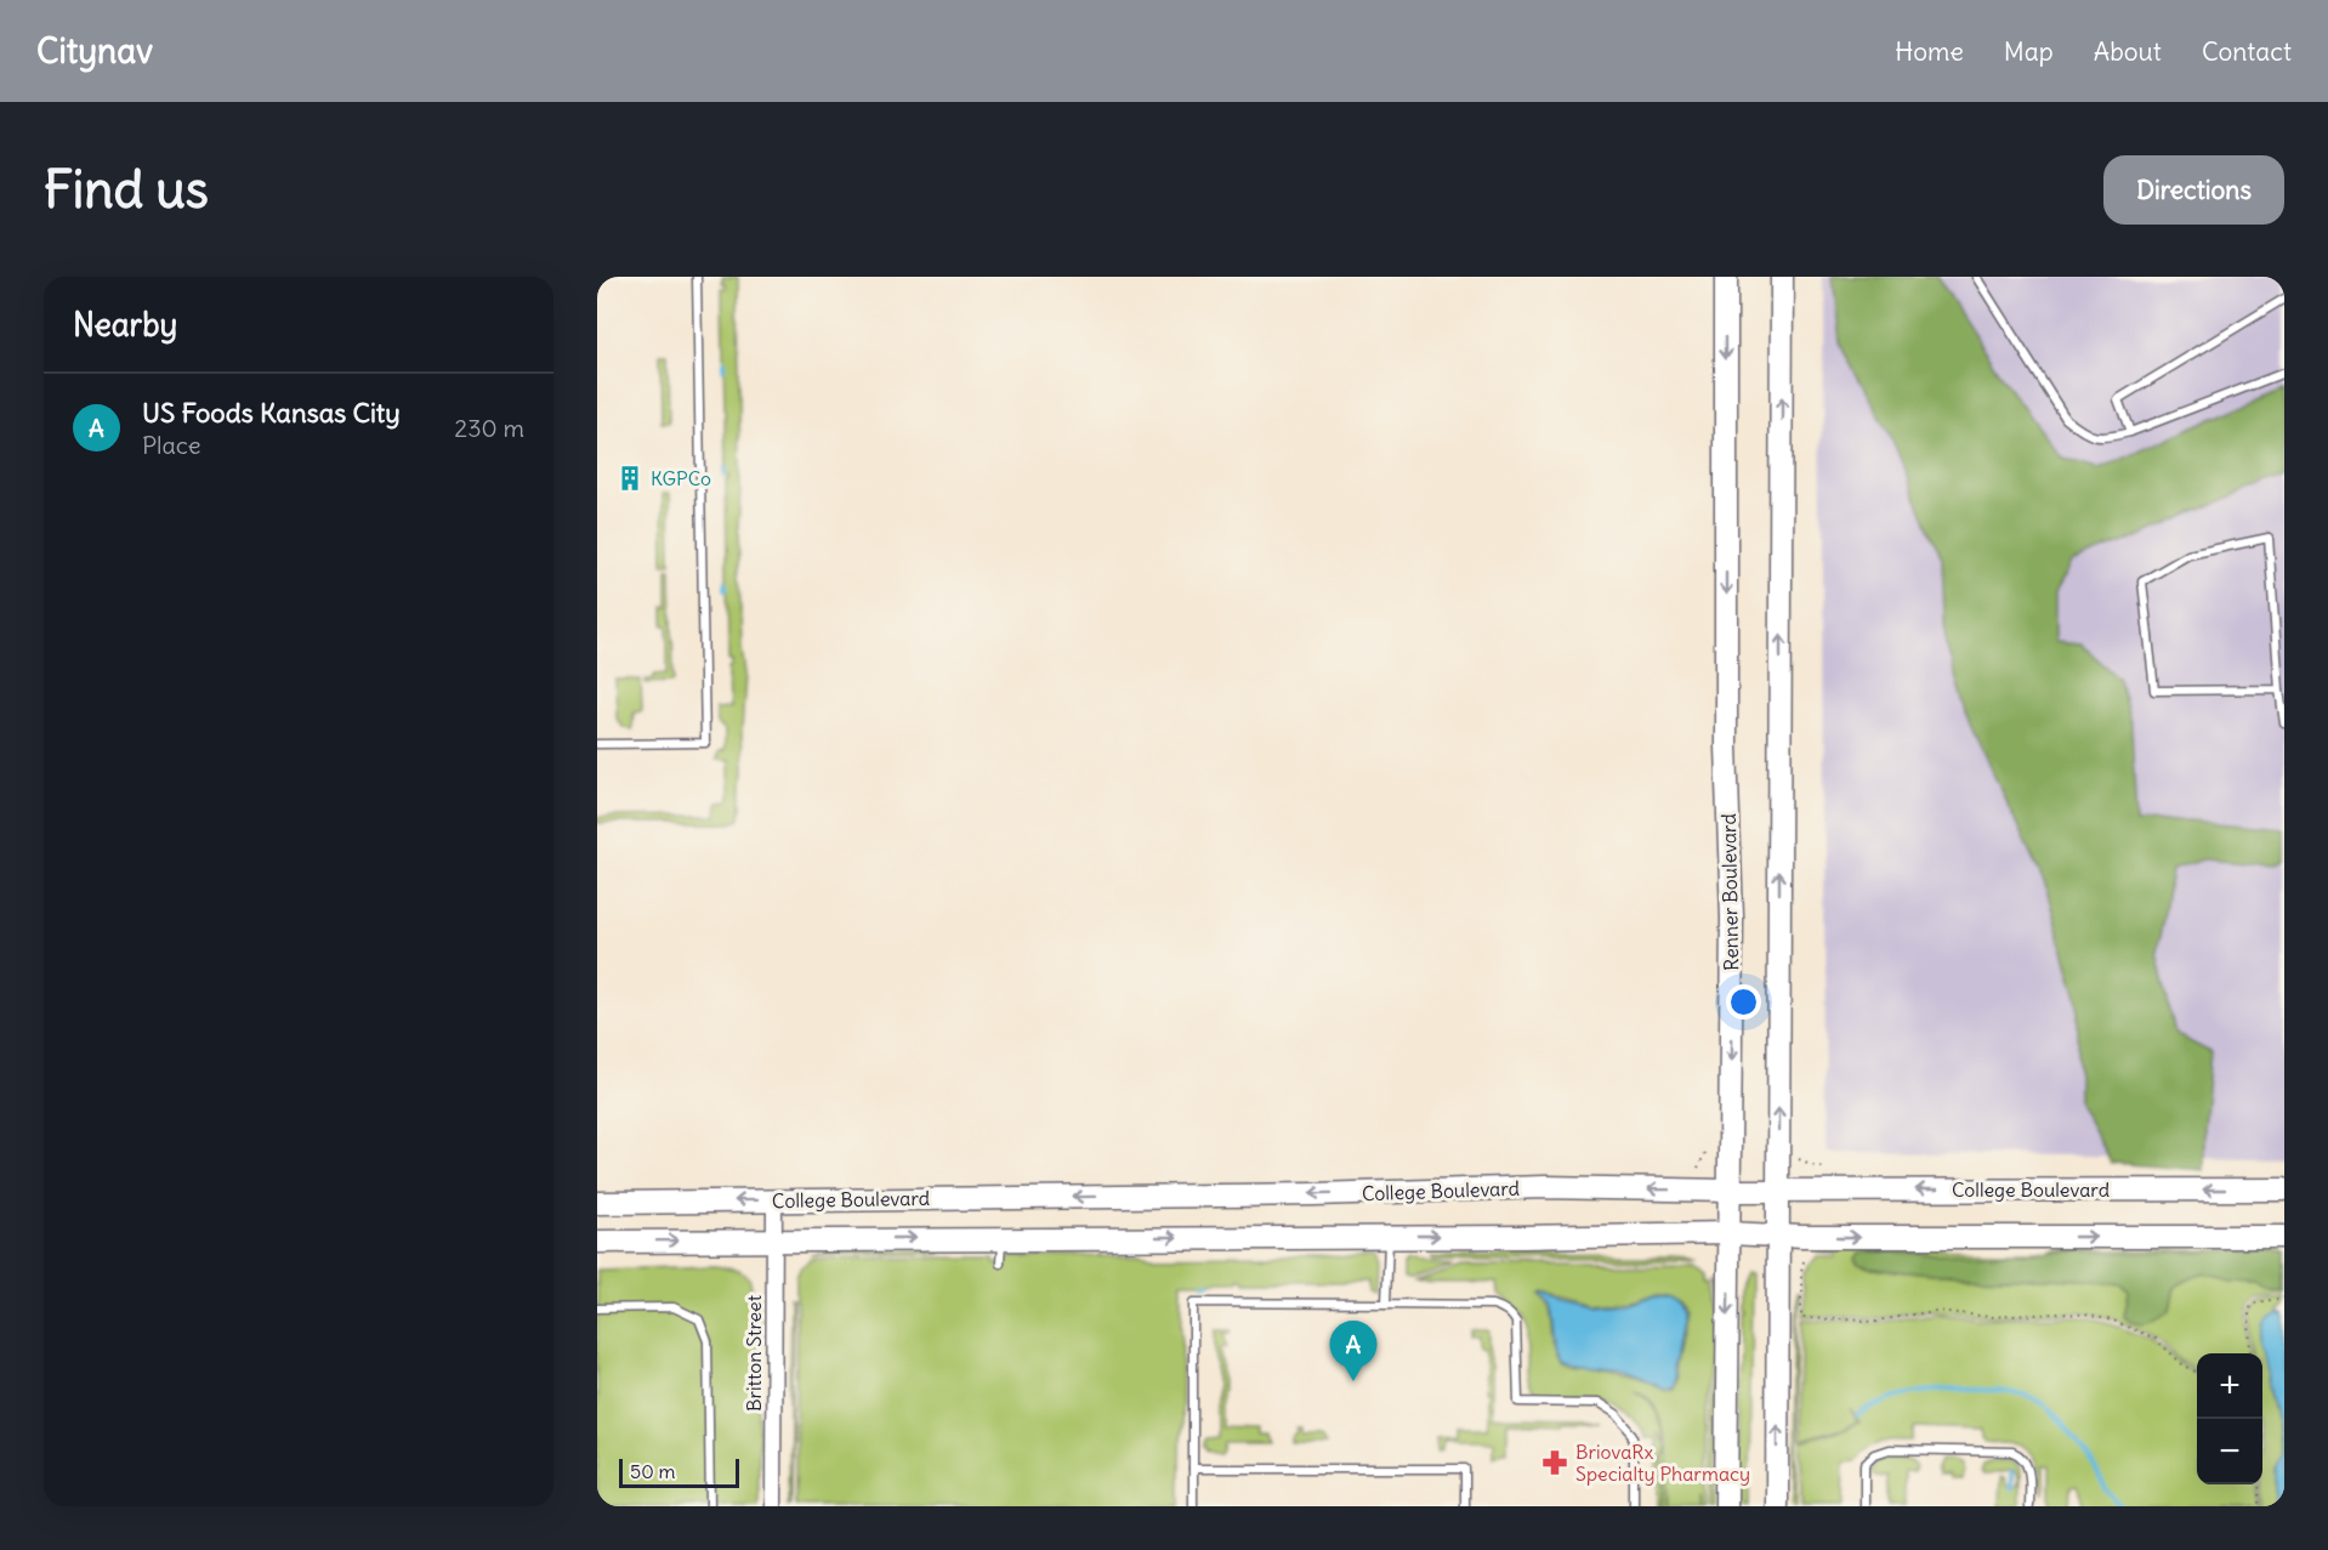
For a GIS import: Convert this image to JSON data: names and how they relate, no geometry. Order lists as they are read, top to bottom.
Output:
{
  "streets": {
    "main road": ["Renner Boulevard", "College Boulevard"],
    "street": ["Britton Street"]
  },
  "crossings": [
    ["Renner Boulevard", "College Boulevard"],
    ["College Boulevard", "Britton Street"]
  ],
  "places": {
    "building": ["KGPCo"],
    "pharmacy": ["BriovaRx Specialty Pharmacy"]
  },
  "scale_bar": "50 m",
  "page": {
    "header": "Citynav",
    "nav": [
      "Home",
      "Map",
      "About",
      "Contact"
    ],
    "buttons": "Directions",
    "title": "Find us",
    "heading": "Nearby",
    "list": [
      {
        "mark": "A",
        "name": "US Foods Kansas City",
        "note": "Place",
        "value": "230 m"
      }
    ],
    "pins": "A",
    "map_buttons": ["+", "−"],
    "scale": "50 m"
  }
}
